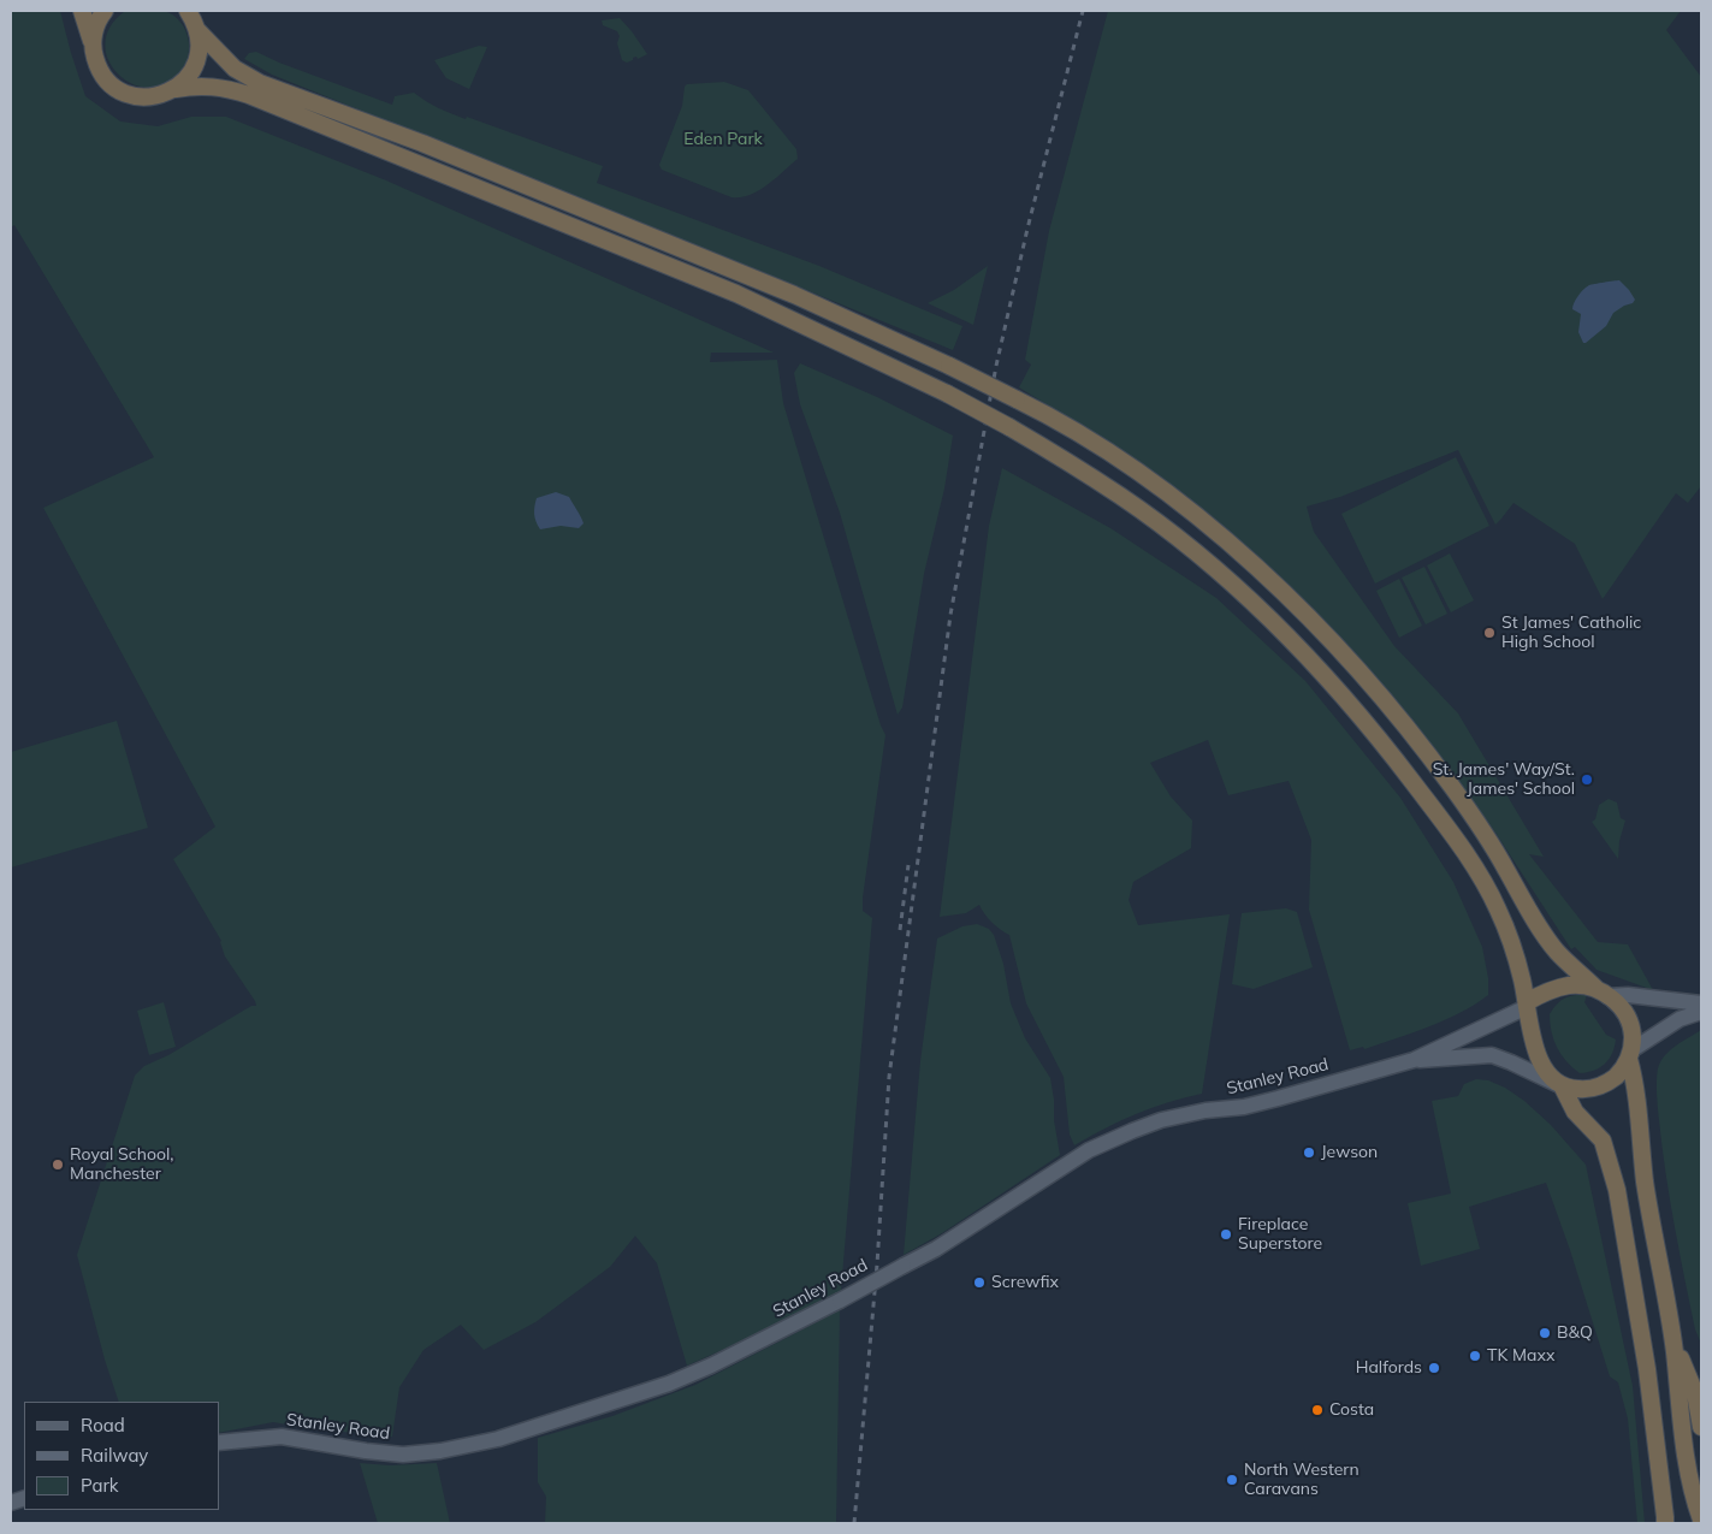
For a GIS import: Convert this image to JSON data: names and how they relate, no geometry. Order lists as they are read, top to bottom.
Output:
{
  "streets": {
    "main road": ["Stanley Road"]
  },
  "parks": ["Eden Park"],
  "places": [
    "St James' Catholic High School",
    "St. James' Way/St. James' School",
    "Jewson",
    "Royal School, Manchester",
    "Fireplace Superstore",
    "Screwfix",
    "B&Q",
    "TK Maxx",
    "Halfords",
    "Costa",
    "North Western Caravans"
  ],
  "legend": ["Road", "Railway", "Park"]
}
